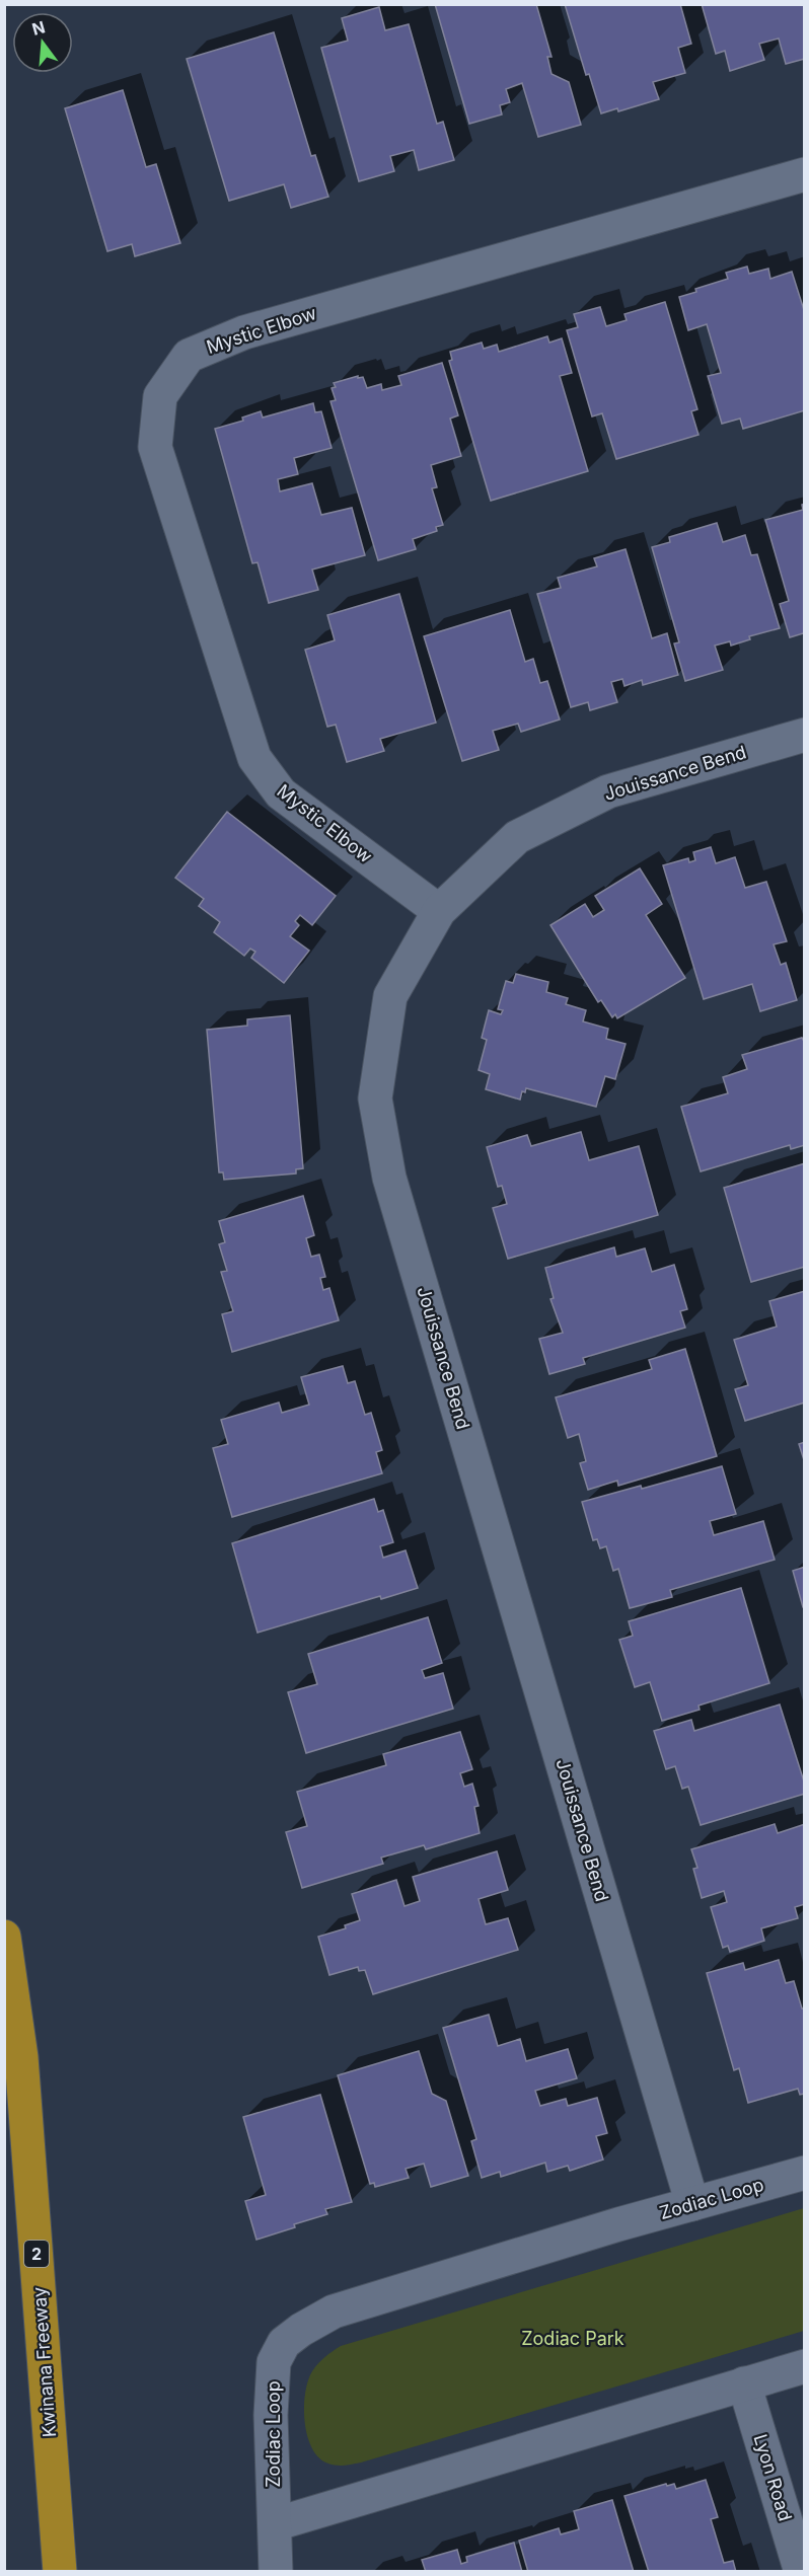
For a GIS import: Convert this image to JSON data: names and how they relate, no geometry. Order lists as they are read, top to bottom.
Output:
{
  "streets": {
    "highway": ["2", "Kwinana Freeway"],
    "street": [
      "Mystic Elbow",
      "Jouissance Bend",
      "Zodiac Loop",
      "Lyon Road"
    ]
  },
  "crossings": [
    ["Mystic Elbow", "Jouissance Bend"],
    ["Jouissance Bend", "Zodiac Loop"]
  ],
  "parks": ["Zodiac Park"],
  "north": "top"
}
